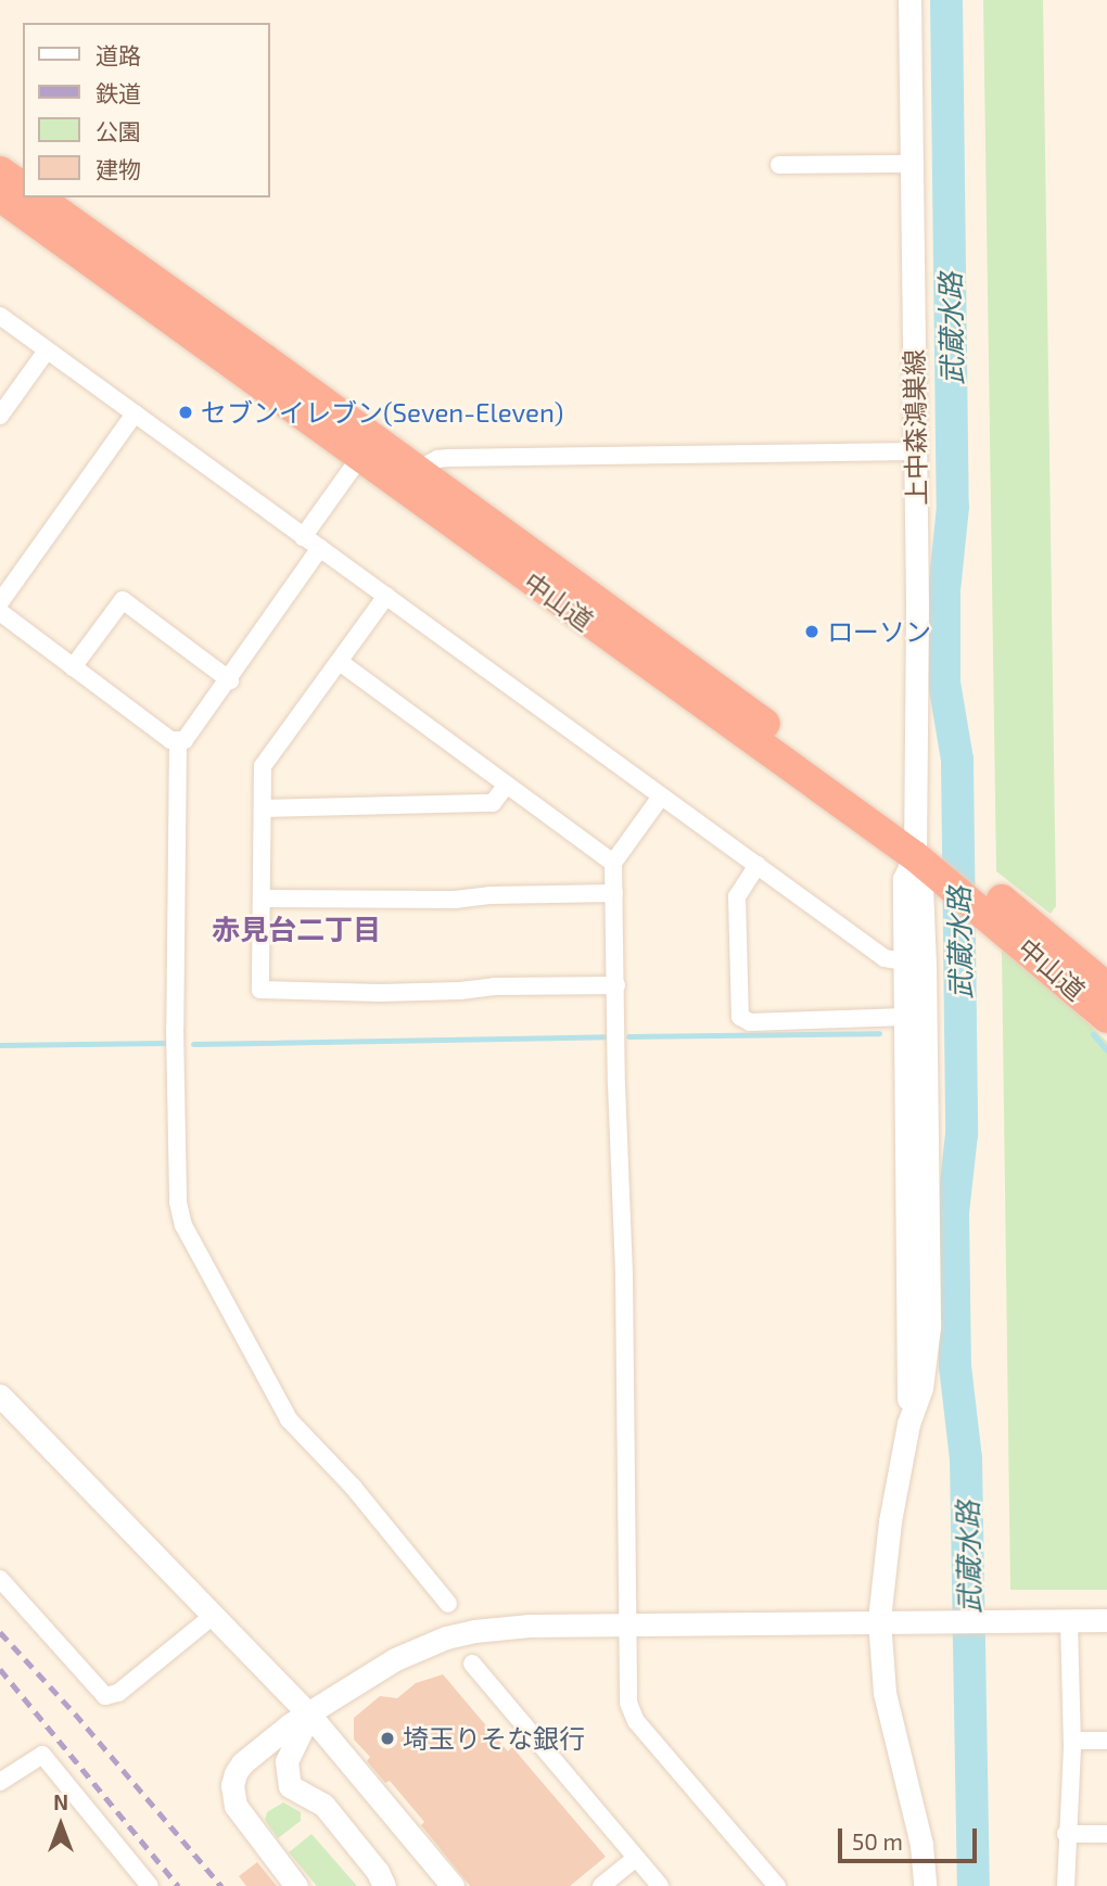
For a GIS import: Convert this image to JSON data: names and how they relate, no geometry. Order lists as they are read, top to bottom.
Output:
{
  "streets": {
    "highway": ["中山道"],
    "street": ["上中森鴻巣線"]
  },
  "crossings": [
    ["上中森鴻巣線", "中山道"]
  ],
  "districts": ["赤見台二丁目"],
  "water": ["武蔵水路"],
  "places": ["セブンイレブン(Seven-Eleven)", "ローソン", "埼玉りそな銀行"],
  "legend": [
    "道路",
    "鉄道",
    "公園",
    "建物"
  ],
  "scale_bar": "50 m",
  "north": "top"
}
